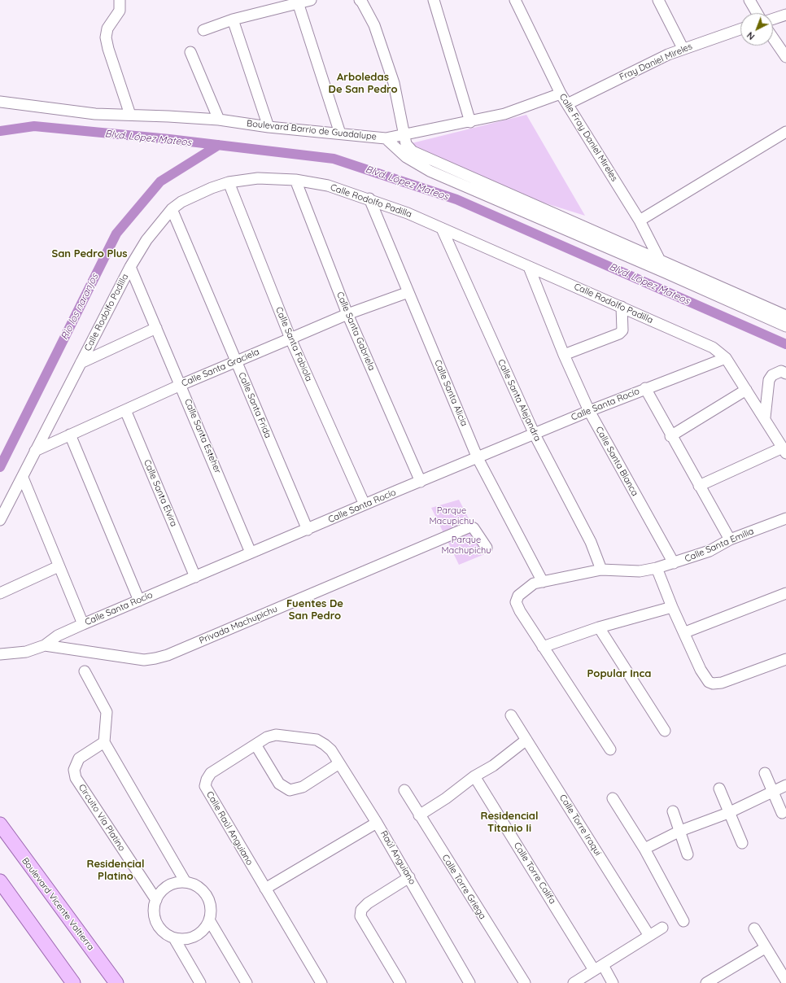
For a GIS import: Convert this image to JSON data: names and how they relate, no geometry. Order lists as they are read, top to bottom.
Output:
{
  "streets": {
    "main road": ["Boulevard Vicente Valtierra"],
    "street": [
      "Fray Daniel Mireles",
      "Boulevard Barrio de Guadalupe",
      "Calle Fray Daniel Mireles",
      "Calle Rodolfo Padilla",
      "Calle Santa Gabriela",
      "Calle Santa Fabiola",
      "Calle Santa Graciela",
      "Calle Santa Alicia",
      "Calle Santa Alejandra",
      "Calle Santa Rocío",
      "Calle Santa Frida",
      "Calle Santa Esteher",
      "Calle Santa Blanca",
      "Calle Santa Elvira",
      "Calle Santa Emilia",
      "Privada Machupichu",
      "Circuito Vía Platino",
      "Calle Torre Iraquí",
      "Calle Raúl Anguiano",
      "Raúl Anguiano",
      "Calle Torre Calífa",
      "Calle Torre Griega"
    ]
  },
  "crossings": [
    ["Fray Daniel Mireles", "Calle Fray Daniel Mireles"],
    ["Boulevard Barrio de Guadalupe", "Calle Fray Daniel Mireles"],
    ["Calle Rodolfo Padilla", "Calle Santa Gabriela"],
    ["Calle Rodolfo Padilla", "Calle Santa Fabiola"],
    ["Calle Rodolfo Padilla", "Calle Santa Graciela"],
    ["Calle Rodolfo Padilla", "Calle Santa Alicia"],
    ["Calle Rodolfo Padilla", "Calle Santa Alejandra"],
    ["Calle Rodolfo Padilla", "Calle Santa Rocío"],
    ["Calle Rodolfo Padilla", "Calle Santa Frida"],
    ["Calle Rodolfo Padilla", "Calle Santa Esteher"],
    ["Calle Rodolfo Padilla", "Calle Santa Blanca"],
    ["Calle Santa Gabriela", "Calle Santa Graciela"],
    ["Calle Santa Gabriela", "Calle Santa Rocío"],
    ["Calle Santa Fabiola", "Calle Santa Graciela"],
    ["Calle Santa Fabiola", "Calle Santa Rocío"],
    ["Calle Santa Graciela", "Calle Santa Alicia"],
    ["Calle Santa Graciela", "Calle Santa Frida"],
    ["Calle Santa Graciela", "Calle Santa Esteher"],
    ["Calle Santa Graciela", "Calle Santa Elvira"],
    ["Calle Santa Alicia", "Calle Santa Rocío"],
    ["Calle Santa Alicia", "Calle Santa Emilia"],
    ["Calle Santa Alejandra", "Calle Santa Rocío"],
    ["Calle Santa Alejandra", "Calle Santa Emilia"],
    ["Calle Santa Rocío", "Calle Santa Frida"],
    ["Calle Santa Rocío", "Calle Santa Esteher"],
    ["Calle Santa Rocío", "Calle Santa Blanca"],
    ["Calle Santa Rocío", "Calle Santa Elvira"],
    ["Calle Santa Rocío", "Privada Machupichu"],
    ["Calle Santa Blanca", "Calle Santa Emilia"],
    ["Calle Raúl Anguiano", "Raúl Anguiano"]
  ],
  "districts": [
    "Arboledas De San Pedro",
    "San Pedro Plus",
    "Fuentes De San Pedro",
    "Popular Inca",
    "Residencial Titanio Ii",
    "Residencial Platino"
  ],
  "water": ["Blvd. López Mateos", "Rio los naranjos"],
  "parks": ["Parque Macupichu", "Parque Machupichu"],
  "north": "bottom left"
}
